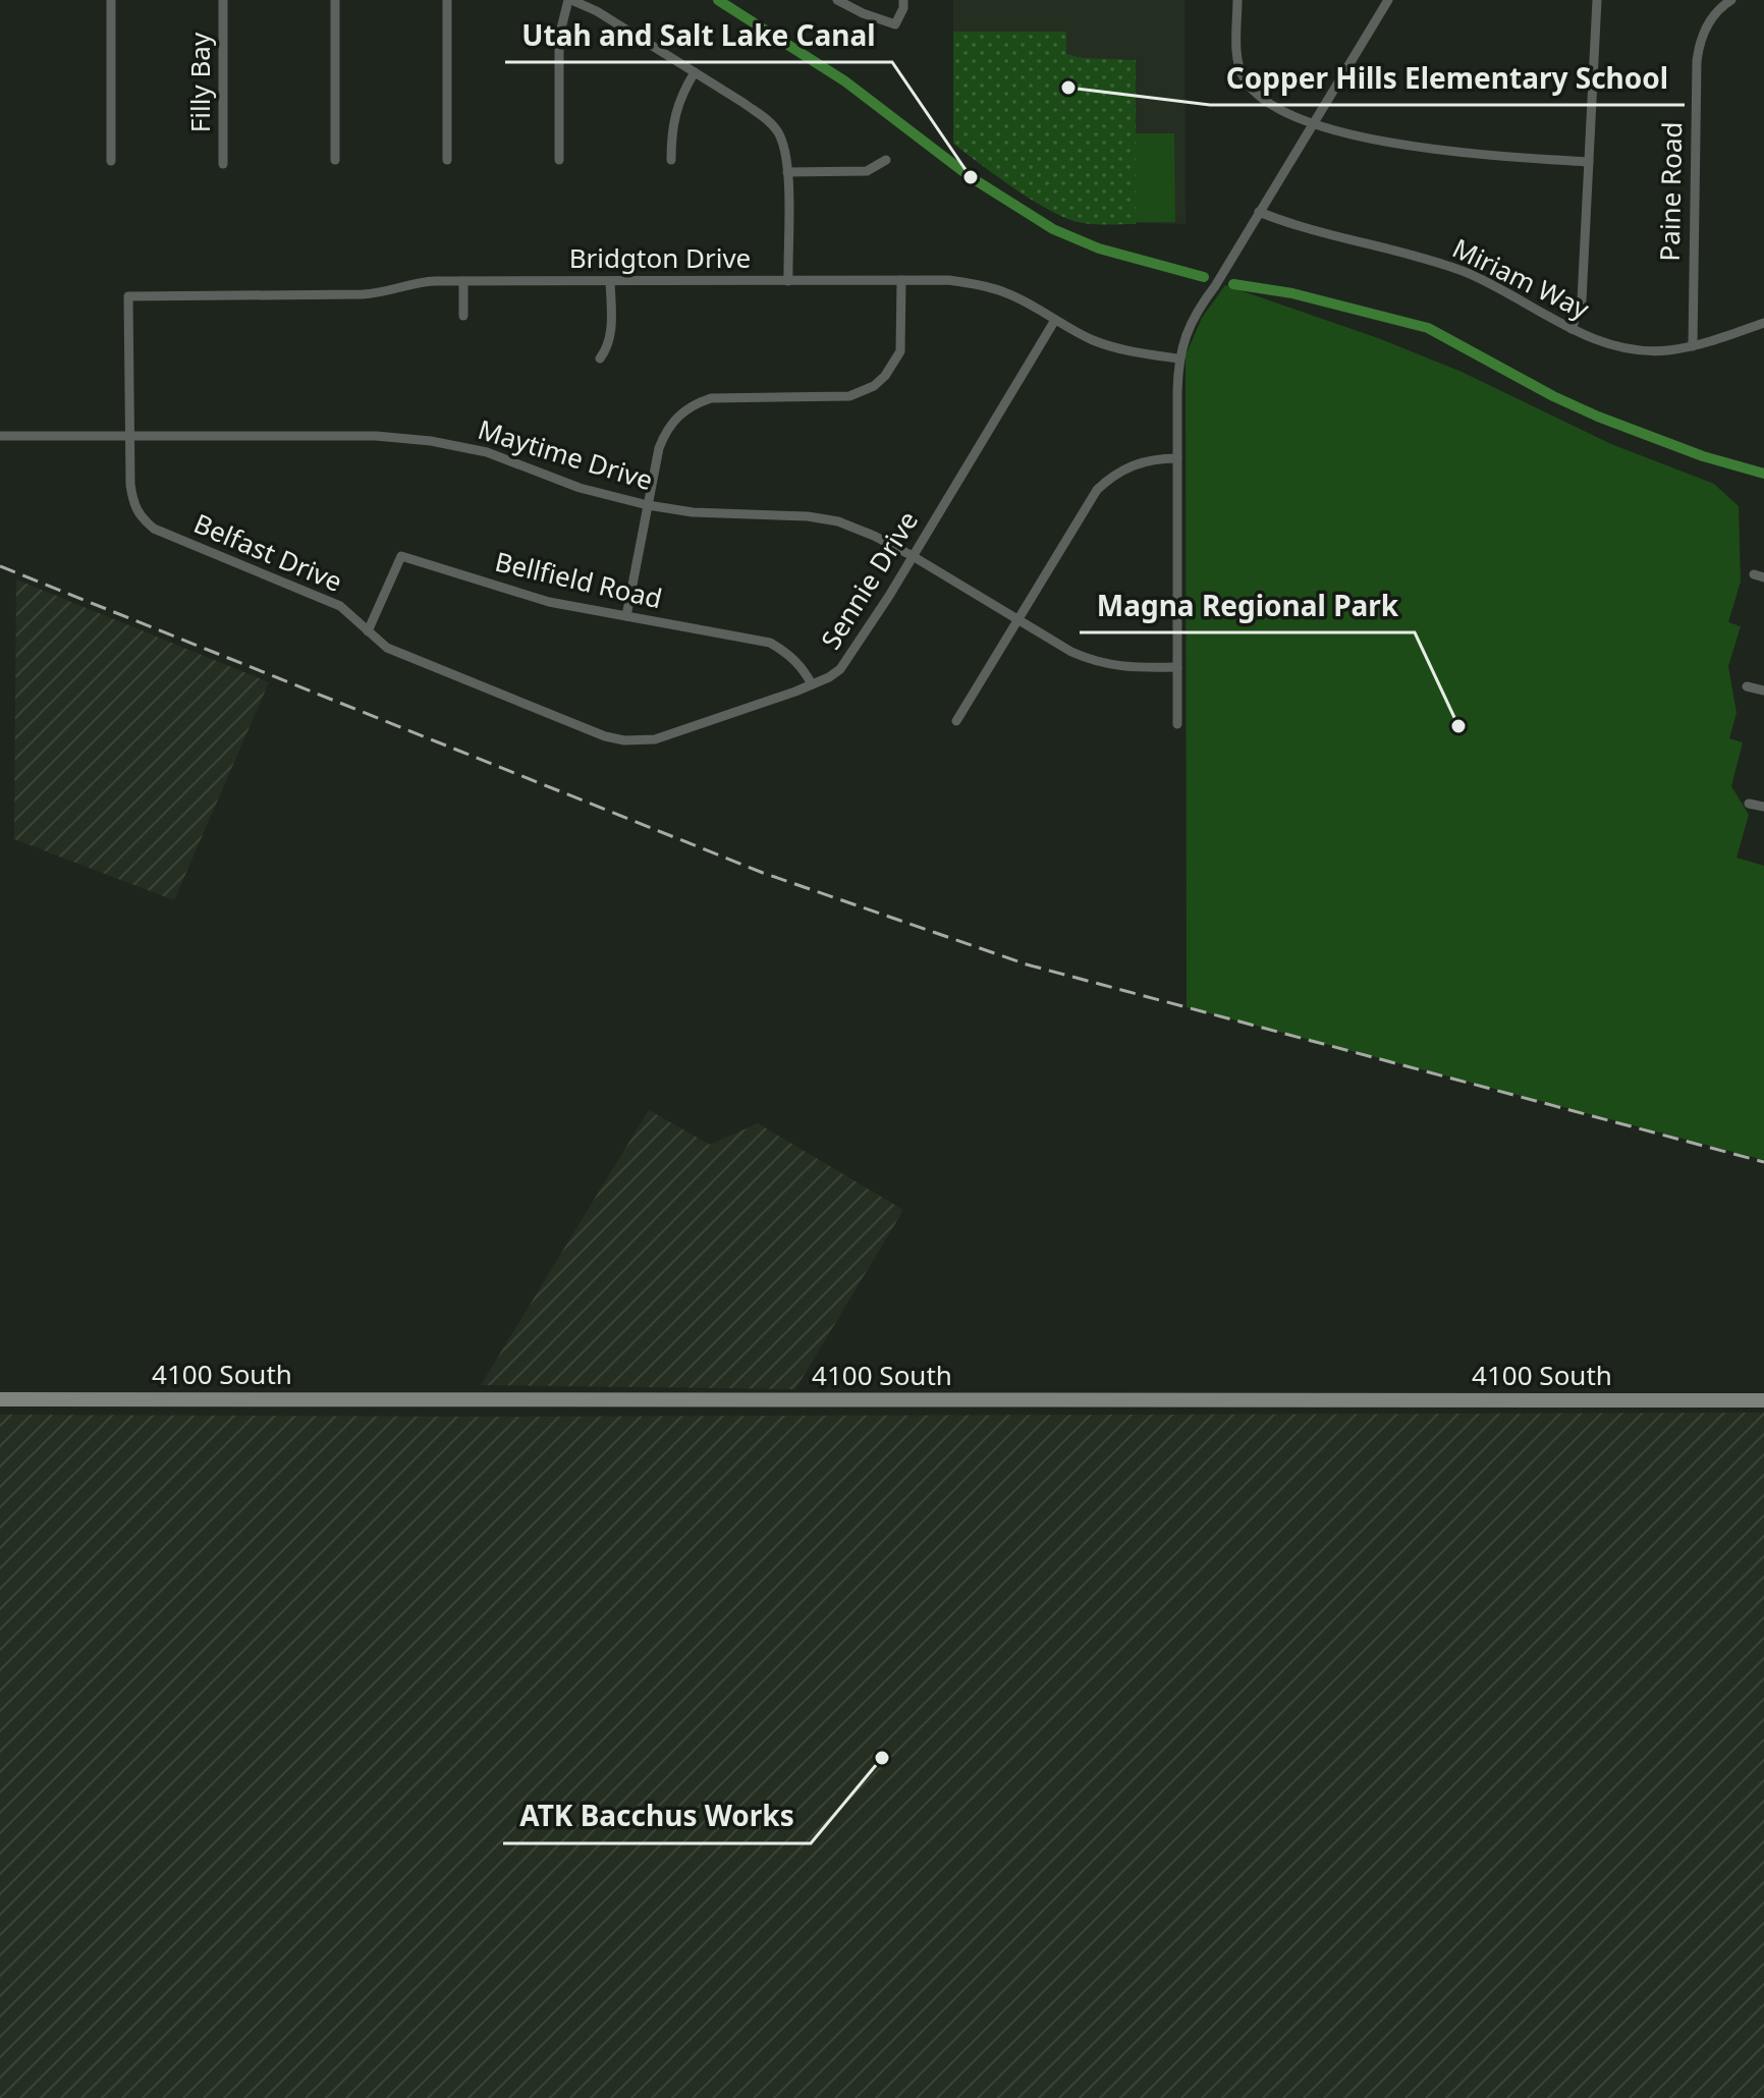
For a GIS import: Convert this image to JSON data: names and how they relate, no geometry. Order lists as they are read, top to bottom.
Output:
{
  "streets": {
    "main road": ["4100 South"],
    "street": [
      "Filly Bay",
      "Paine Road",
      "Bridgton Drive",
      "Miriam Way",
      "Maytime Drive",
      "Belfast Drive",
      "Bellfield Road",
      "Sennie Drive"
    ]
  },
  "crossings": [
    ["Paine Road", "Miriam Way"],
    ["Bridgton Drive", "Belfast Drive"],
    ["Bridgton Drive", "Sennie Drive"],
    ["Maytime Drive", "Belfast Drive"],
    ["Maytime Drive", "Sennie Drive"],
    ["Belfast Drive", "Bellfield Road"],
    ["Belfast Drive", "Sennie Drive"],
    ["Bellfield Road", "Sennie Drive"]
  ],
  "places": [
    "Copper Hills Elementary School",
    "Utah and Salt Lake Canal",
    "Magna Regional Park",
    "ATK Bacchus Works"
  ]
}
